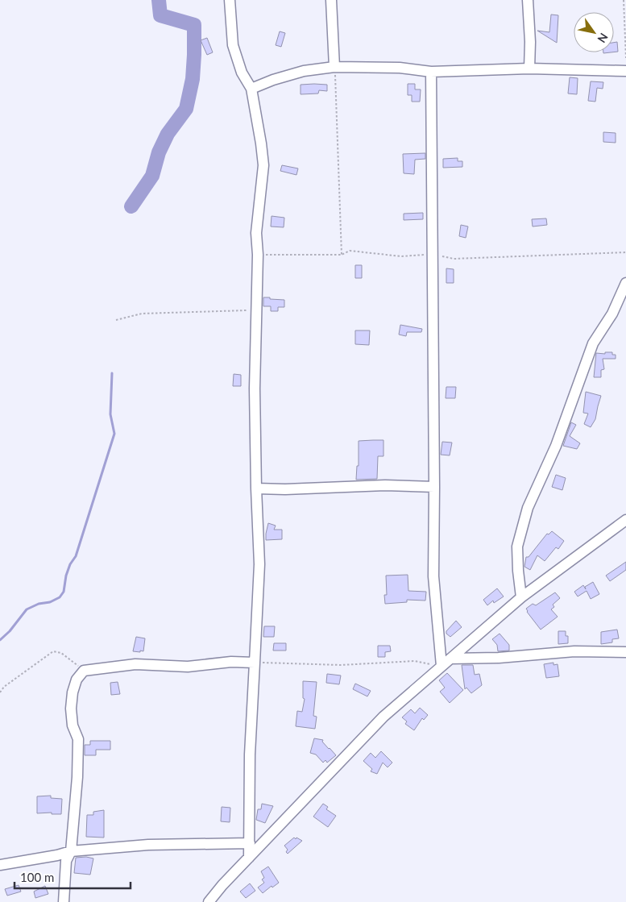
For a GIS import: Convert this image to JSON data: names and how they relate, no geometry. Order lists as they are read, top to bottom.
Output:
{
  "scale_bar": "100 m",
  "north": "bottom right"
}
